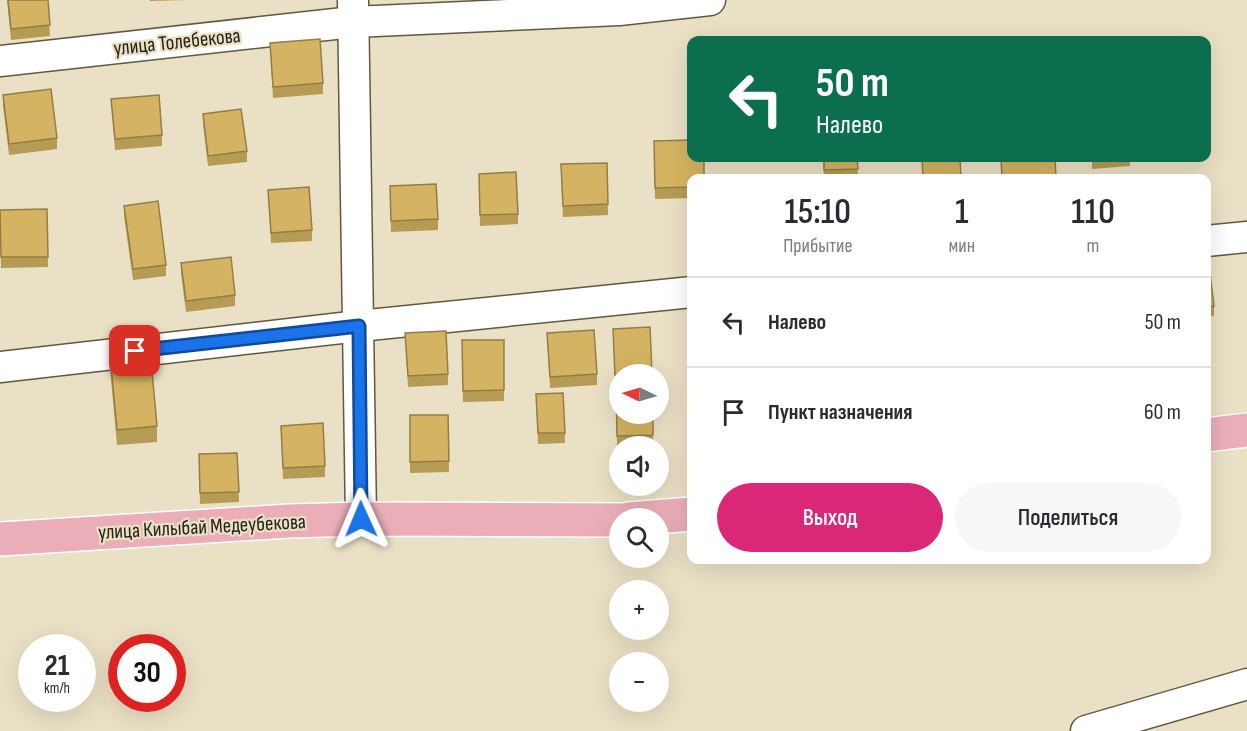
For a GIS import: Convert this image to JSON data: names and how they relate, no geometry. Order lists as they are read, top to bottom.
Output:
{
  "streets": {
    "main road": ["улица Килыбай Медеубекова"],
    "street": ["улица Толебекова"]
  },
  "north": "left",
  "page": {
    "turn": ["50 m", "Налево"],
    "eta": [
      "15:10",
      "Прибытие",
      "1",
      "мин",
      "110",
      "m"
    ],
    "list": [
      {
        "name": "Налево",
        "value": "50 m"
      },
      {
        "name": "Пункт назначения",
        "value": "60 m"
      }
    ],
    "map_buttons": ["+", "−"],
    "buttons": ["Выход", "Поделиться"],
    "speed": "21 km/h",
    "limit": "30"
  }
}
